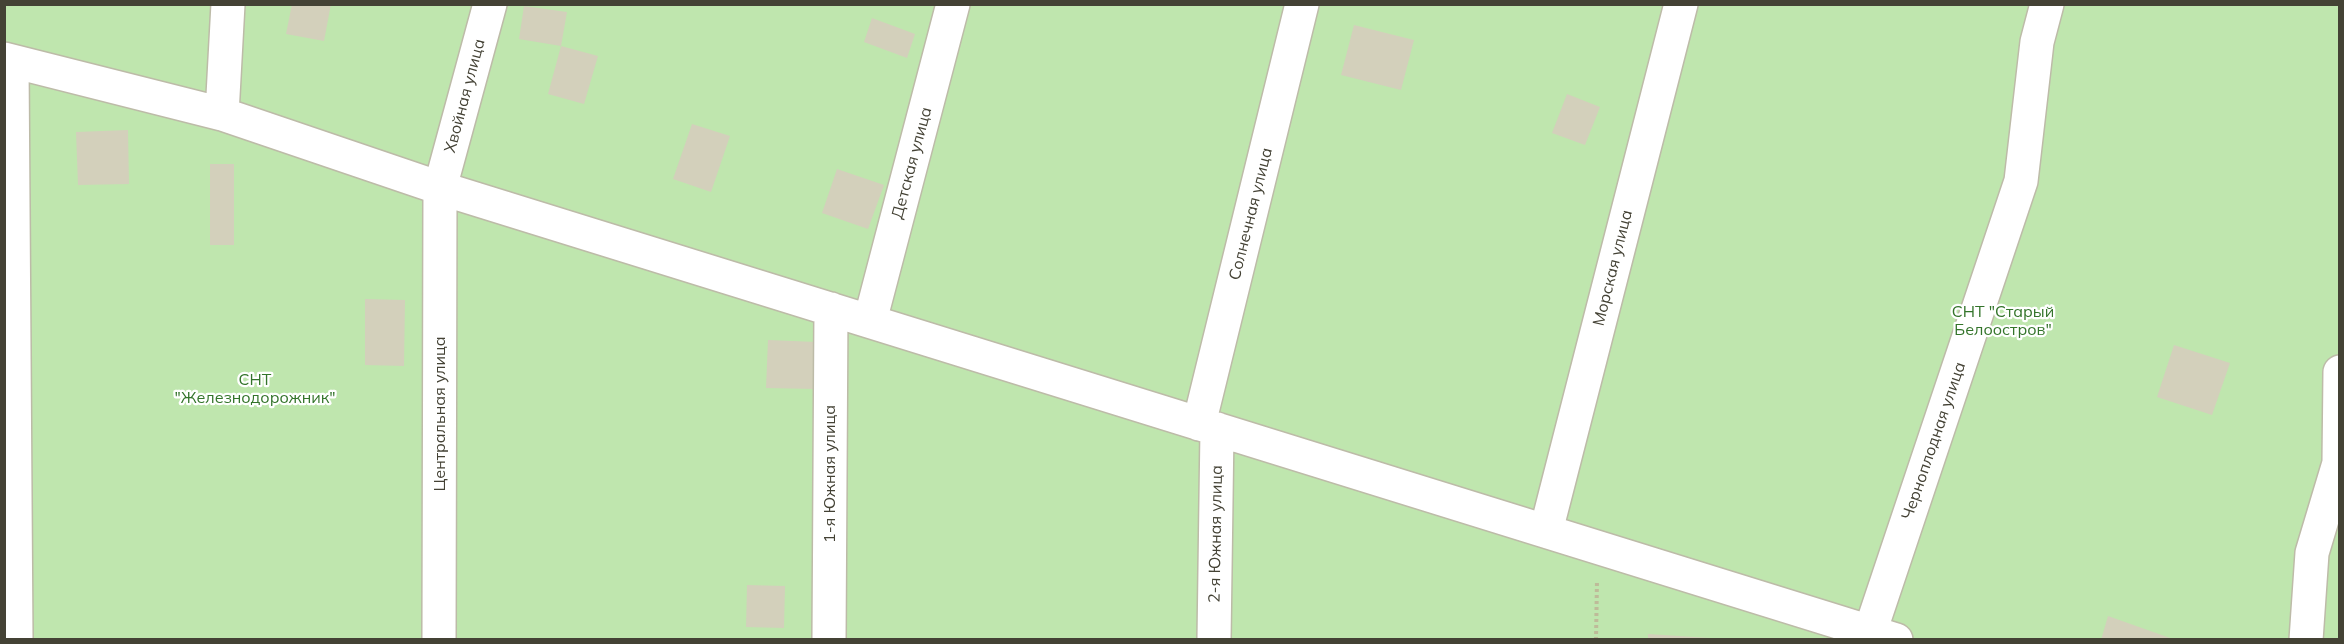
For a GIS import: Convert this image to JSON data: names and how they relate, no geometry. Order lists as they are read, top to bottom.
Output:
{
  "streets": {
    "street": [
      "Хвойная улица",
      "Детская улица",
      "Солнечная улица",
      "Морская улица",
      "Центральная улица",
      "Черноплодная улица",
      "1-я Южная улица",
      "2-я Южная улица"
    ]
  },
  "crossings": [
    ["Хвойная улица", "Центральная улица"],
    ["Солнечная улица", "2-я Южная улица"]
  ],
  "parks": ["СНТ \"Старый Белоостров\"", "СНТ \"Железнодорожник\""]
}
